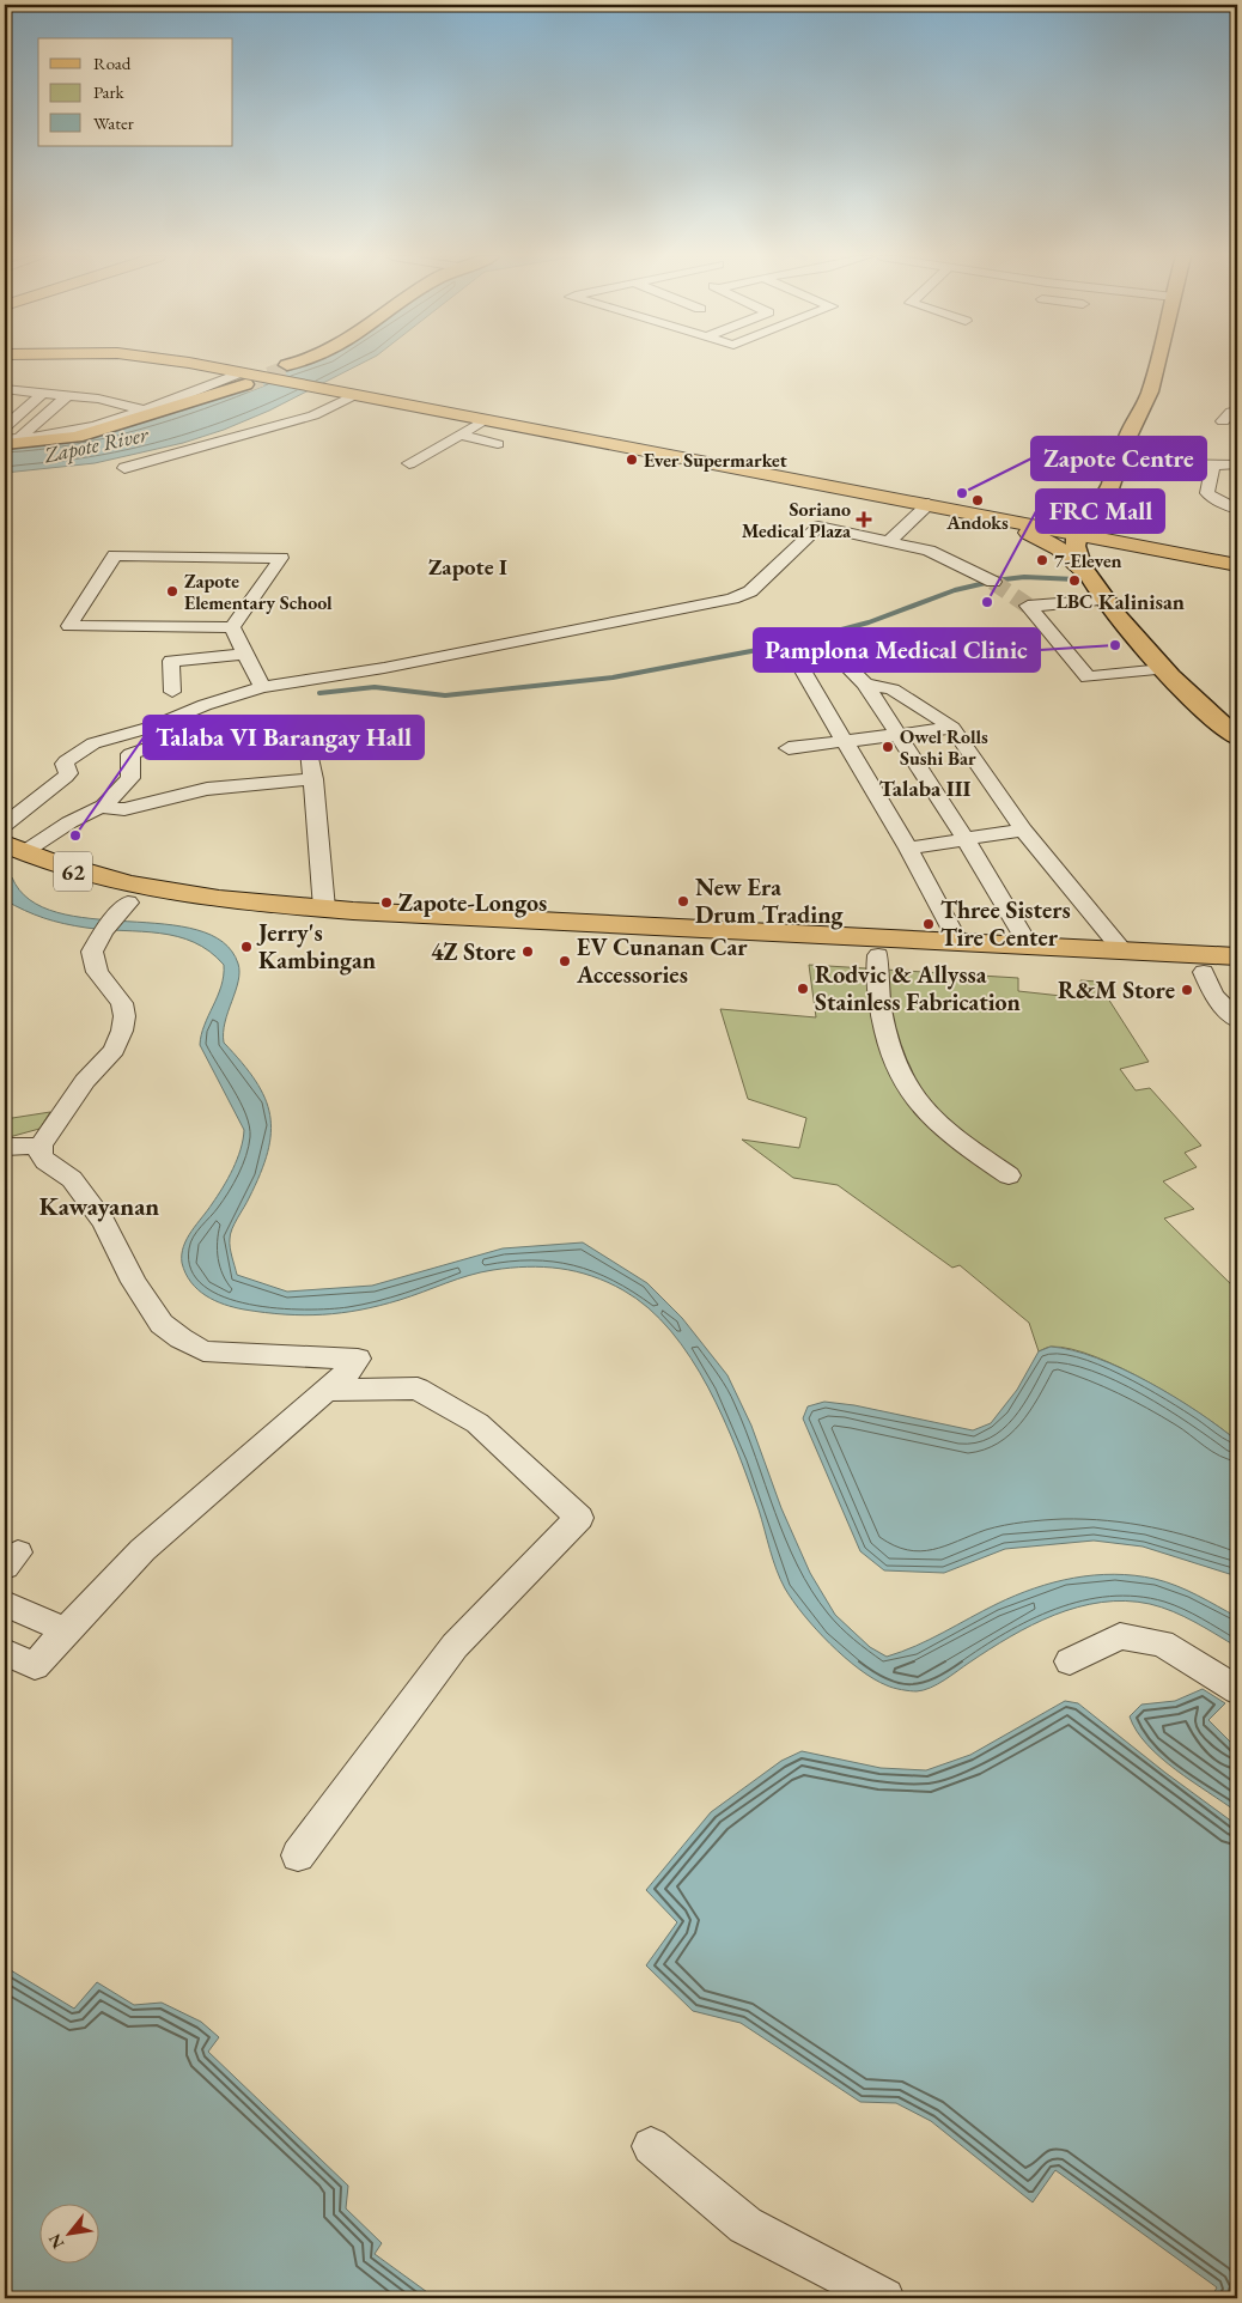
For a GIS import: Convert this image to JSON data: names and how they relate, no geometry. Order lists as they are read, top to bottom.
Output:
{
  "streets": {
    "highway": ["62"]
  },
  "districts": [
    "Zapote I",
    "Kalinisan",
    "Talaba III",
    "Kawayanan"
  ],
  "water": ["Zapote River"],
  "places": {
    "other": [
      "Ever Supermarket",
      "Zapote Centre",
      "Andoks",
      "7-Eleven",
      "LBC",
      "Zapote Elementary School",
      "FRC Mall",
      "Pamplona Medical Clinic",
      "Owel Rolls Sushi Bar",
      "Talaba VI Barangay Hall",
      "New Era Drum Trading",
      "Zapote-Longos",
      "Three Sisters Tire Center",
      "Jerry's Kambingan",
      "4Z Store",
      "EV Cunanan Car Accessories",
      "Rodvic & Allyssa Stainless Fabrication",
      "R&M Store"
    ],
    "health": ["Soriano Medical Plaza"]
  },
  "legend": ["Road", "Park", "Water"],
  "north": "bottom left"
}
